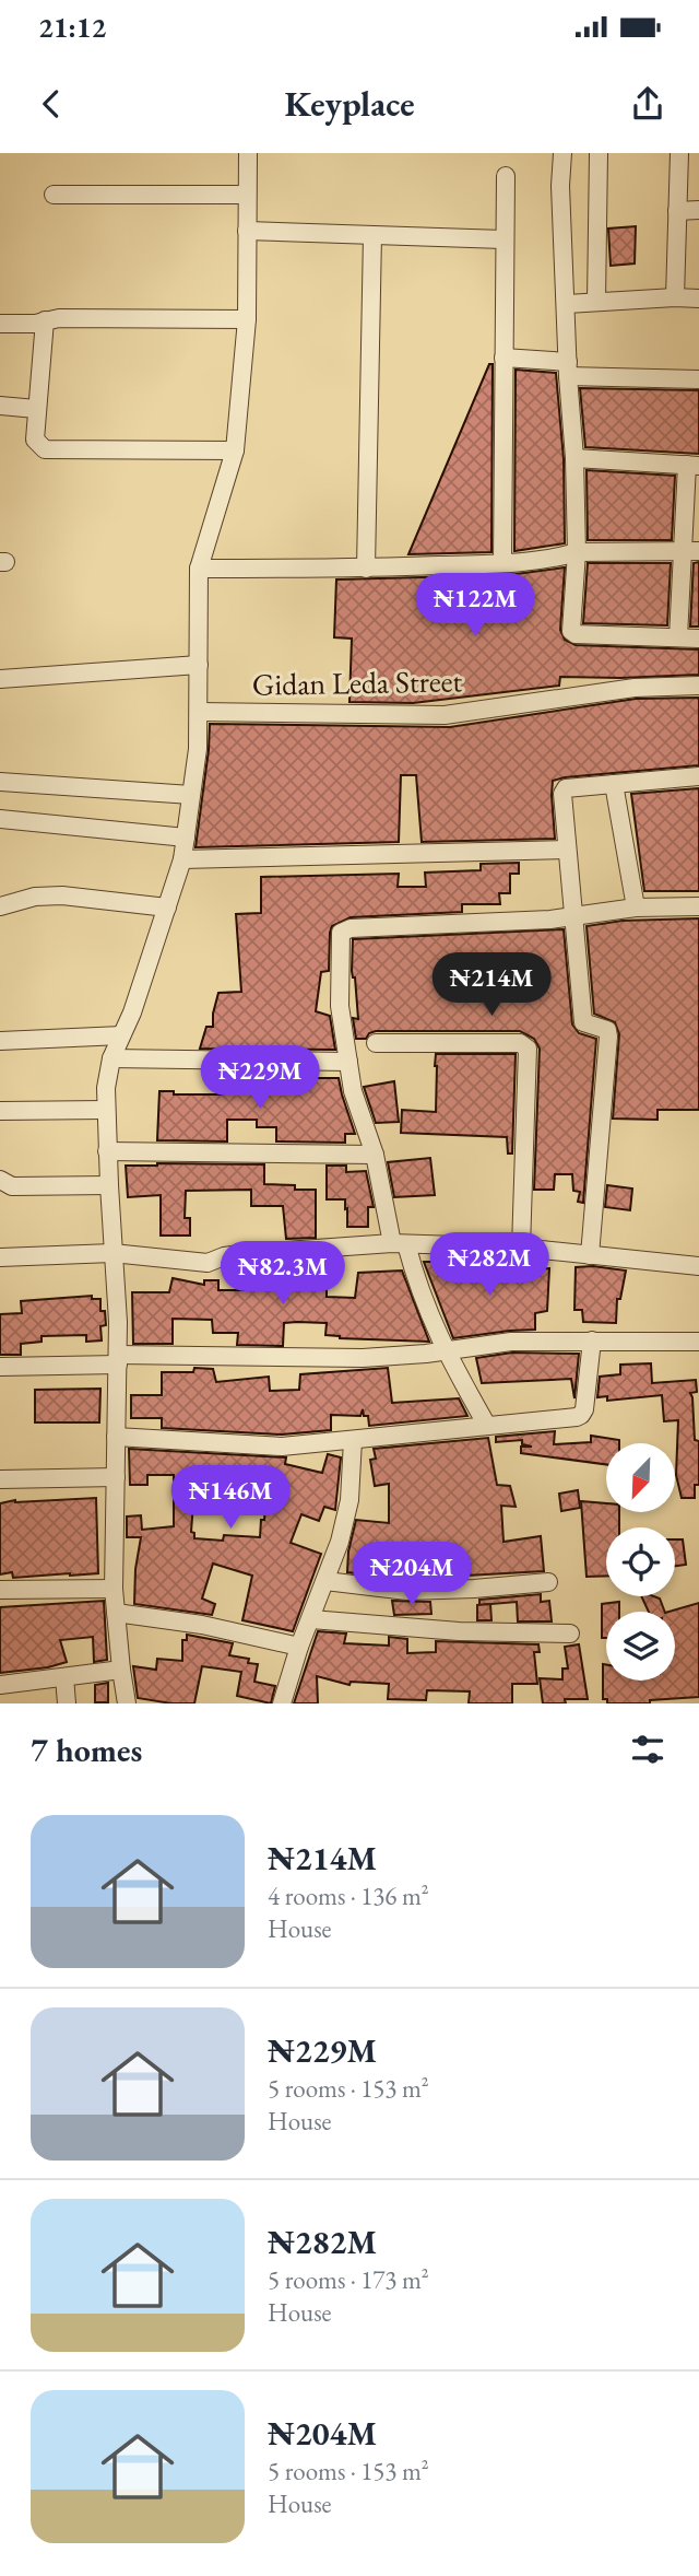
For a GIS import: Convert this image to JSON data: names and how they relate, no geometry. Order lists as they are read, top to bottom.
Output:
{
  "streets": {
    "street": ["Gidan Leda Street"]
  },
  "north": "bottom left",
  "page": {
    "status": "21:12",
    "header": "Keyplace",
    "price": [
      "₦122M",
      "₦214M",
      "₦229M",
      "₦282M",
      "₦82.3M",
      "₦146M",
      "₦204M"
    ],
    "heading": "7 homes",
    "list": [
      {
        "name": "₦214M",
        "note": "4 rooms · 136 m² · House"
      },
      {
        "name": "₦229M",
        "note": "5 rooms · 153 m² · House"
      },
      {
        "name": "₦282M",
        "note": "5 rooms · 173 m² · House"
      },
      {
        "name": "₦204M",
        "note": "5 rooms · 153 m² · House"
      }
    ]
  }
}
